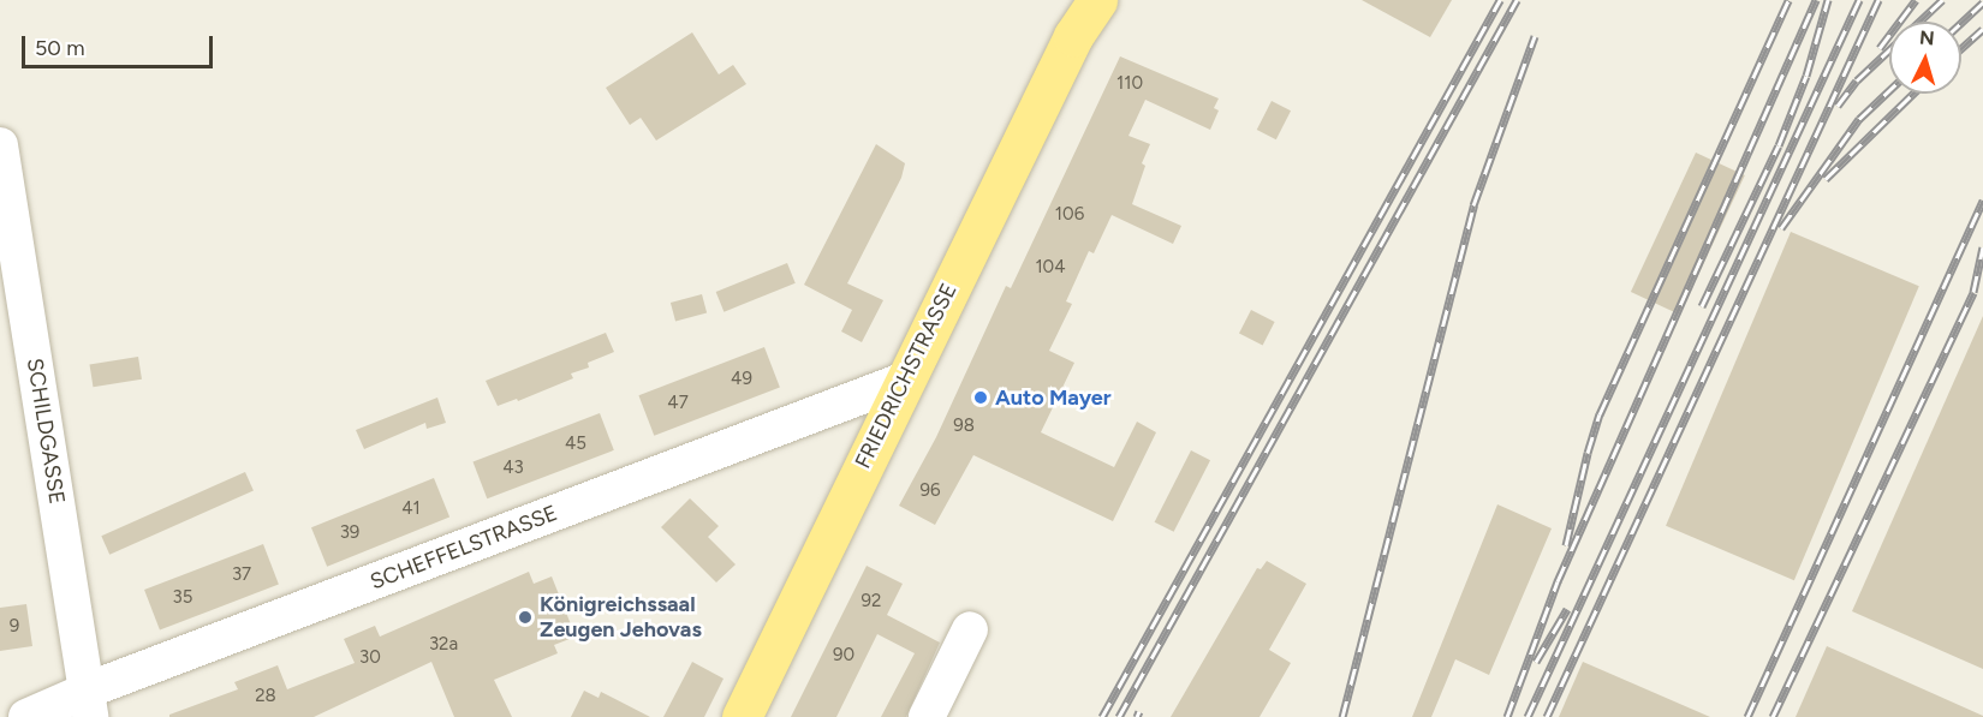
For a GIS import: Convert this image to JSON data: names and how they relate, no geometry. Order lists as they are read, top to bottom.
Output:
{
  "streets": {
    "main road": ["FRIEDRICHSTRASSE"],
    "street": ["SCHILDGASSE", "SCHEFFELSTRASSE"]
  },
  "crossings": [
    ["FRIEDRICHSTRASSE", "SCHEFFELSTRASSE"],
    ["SCHILDGASSE", "SCHEFFELSTRASSE"]
  ],
  "places": ["Auto Mayer", "Königreichssaal Zeugen Jehovas"],
  "house_numbers": [
    "110",
    "106",
    "104",
    "49",
    "47",
    "98",
    "45",
    "43",
    "96",
    "41",
    "39",
    "37",
    "35",
    "92",
    "9",
    "32a",
    "90",
    "30",
    "28"
  ],
  "scale_bar": "50 m",
  "north": "top"
}
